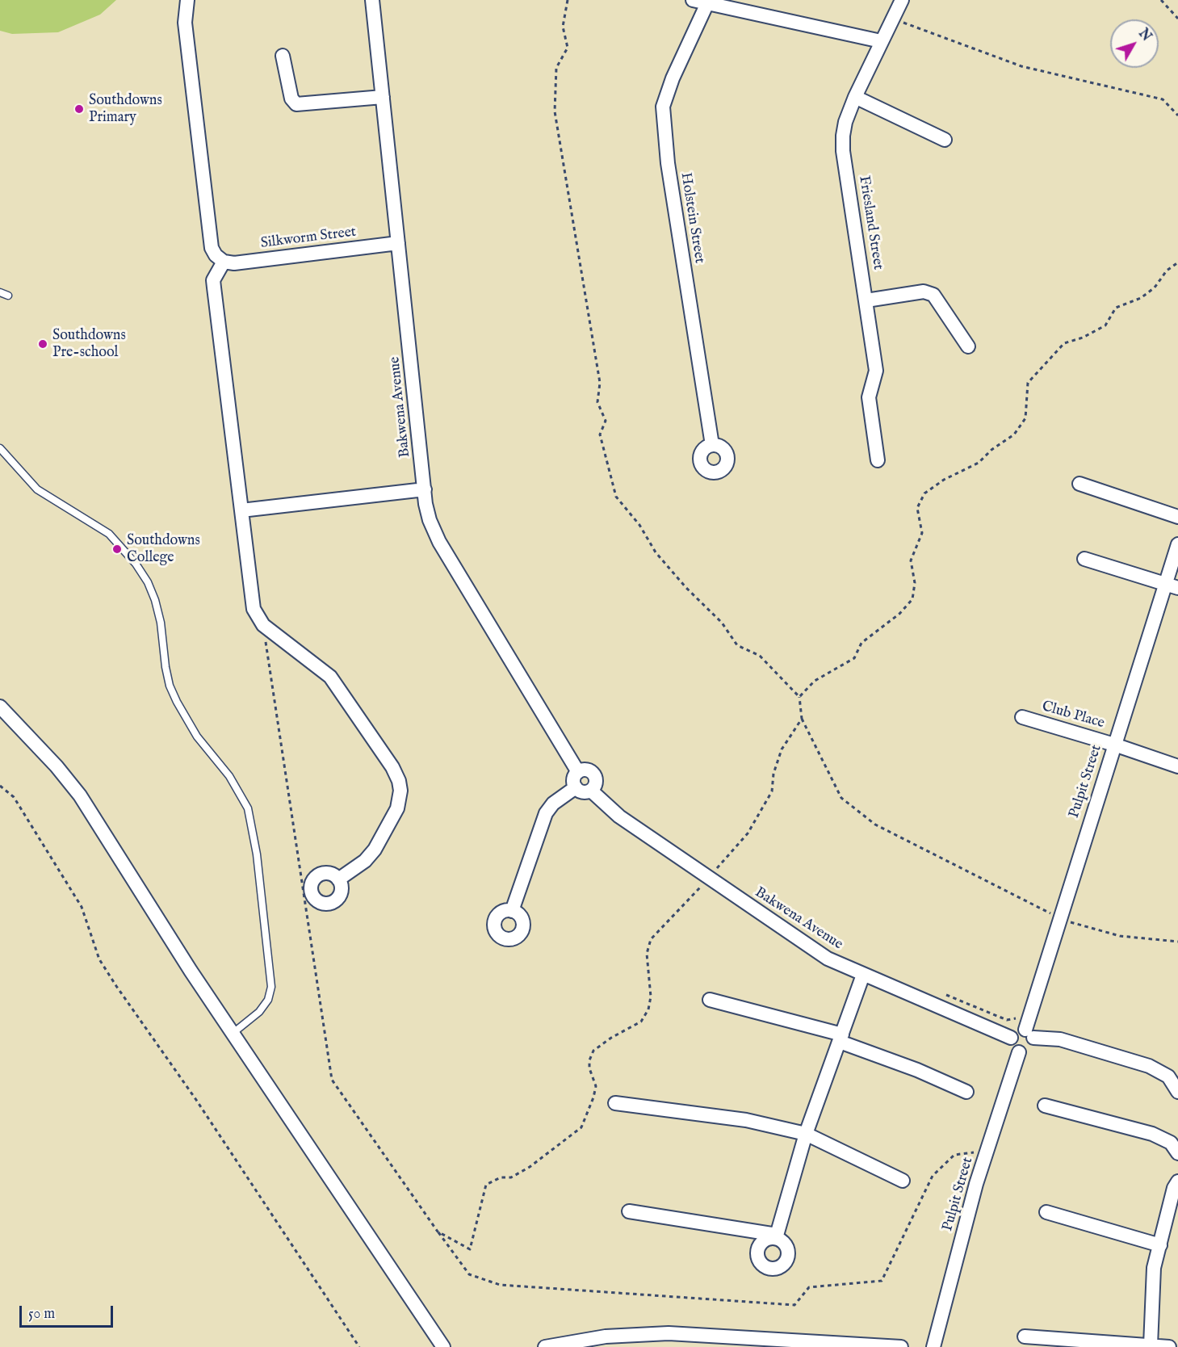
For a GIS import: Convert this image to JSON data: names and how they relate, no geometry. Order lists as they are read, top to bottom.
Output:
{
  "streets": {
    "street": [
      "Holstein Street",
      "Friesland Street",
      "Silkworm Street",
      "Bakwena Avenue",
      "Club Place",
      "Pulpit Street"
    ]
  },
  "crossings": [
    ["Silkworm Street", "Bakwena Avenue"],
    ["Bakwena Avenue", "Pulpit Street"],
    ["Club Place", "Pulpit Street"]
  ],
  "places": ["Southdowns Primary", "Southdowns Pre-school", "Southdowns College"],
  "scale_bar": "50 m",
  "north": "top right"
}
